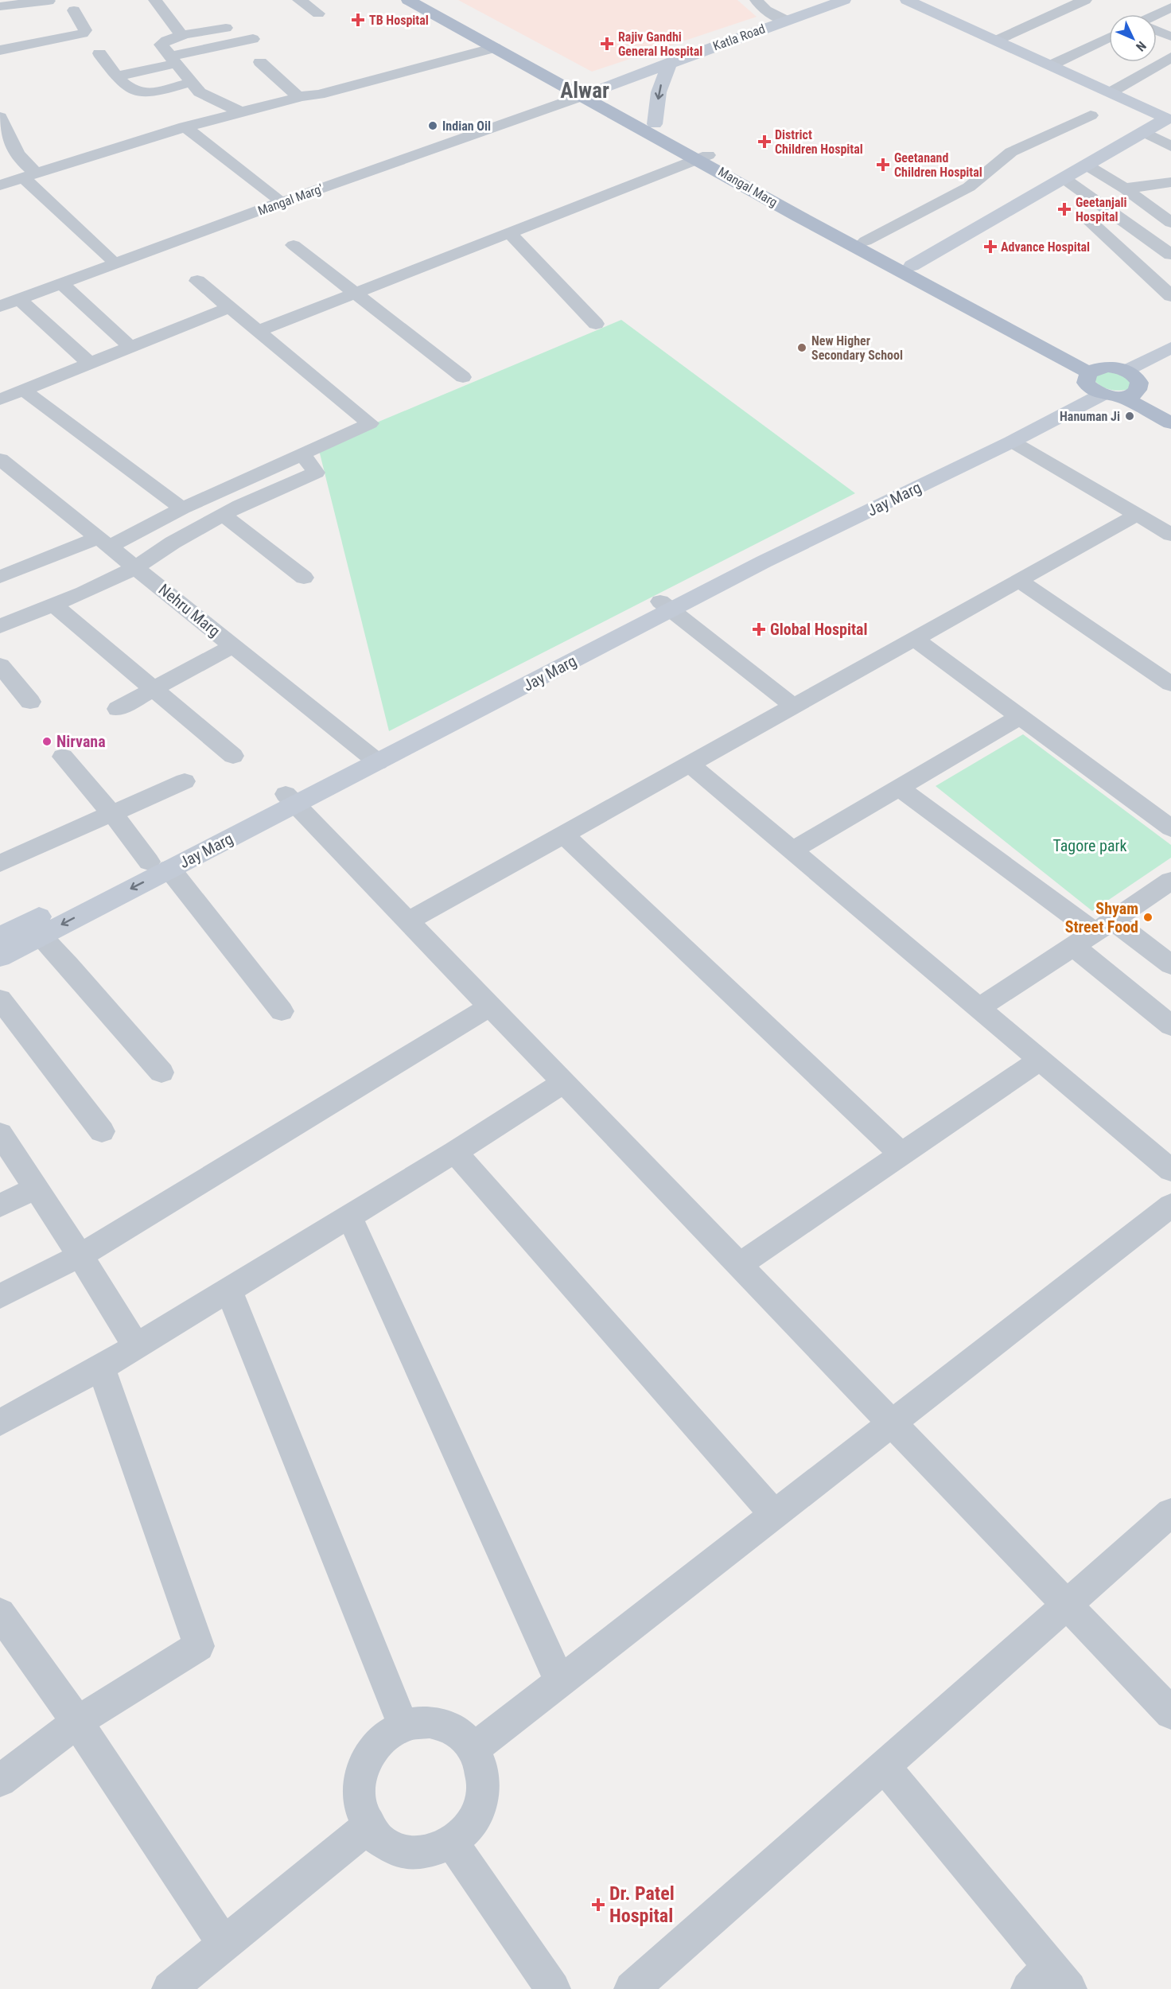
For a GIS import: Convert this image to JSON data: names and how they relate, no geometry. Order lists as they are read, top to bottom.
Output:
{
  "streets": {
    "main road": ["Katla Road", "Mangal Marg", "Jay Marg"],
    "street": ["Mangal Marg'", "Nehru Marg"]
  },
  "crossings": [
    ["Katla Road", "Mangal Marg"],
    ["Katla Road", "Mangal Marg'"],
    ["Mangal Marg", "Mangal Marg'"],
    ["Mangal Marg", "Jay Marg"],
    ["Jay Marg", "Nehru Marg"]
  ],
  "districts": ["Alwar"],
  "parks": ["Tagore park"],
  "places": {
    "health": [
      "TB Hospital",
      "Rajiv Gandhi General Hospital",
      "District Children Hospital",
      "Geetanand Children Hospital",
      "Geetanjali Hospital",
      "Advance Hospital",
      "Global Hospital",
      "Dr. Patel Hospital"
    ],
    "other": [
      "Indian Oil",
      "New Higher Secondary School",
      "Hanuman Ji",
      "Nirvana",
      "Shyam Street Food"
    ]
  },
  "north": "bottom right"
}
